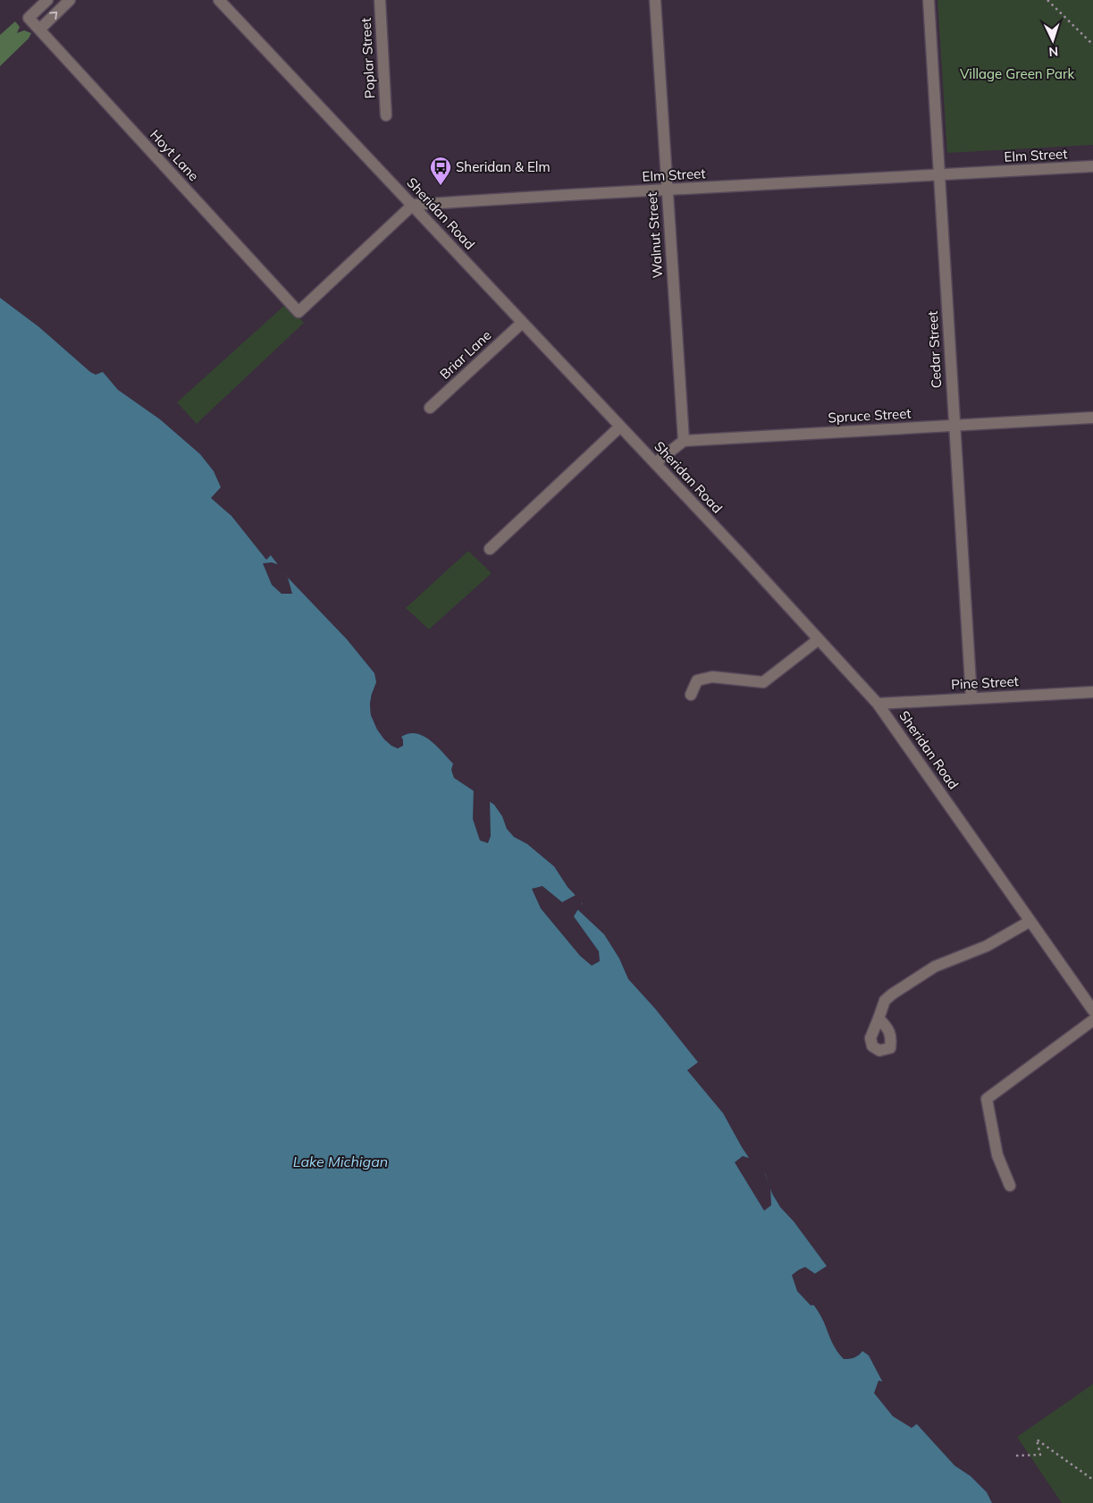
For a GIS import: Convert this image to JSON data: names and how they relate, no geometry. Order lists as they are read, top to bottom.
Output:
{
  "streets": {
    "street": [
      "Poplar Street",
      "Hoyt Lane",
      "Elm Street",
      "Sheridan Road",
      "Walnut Street",
      "Cedar Street",
      "Briar Lane",
      "Spruce Street",
      "Pine Street"
    ]
  },
  "crossings": [
    ["Hoyt Lane", "Elm Street"],
    ["Hoyt Lane", "Sheridan Road"],
    ["Elm Street", "Sheridan Road"],
    ["Elm Street", "Walnut Street"],
    ["Elm Street", "Cedar Street"],
    ["Sheridan Road", "Briar Lane"],
    ["Sheridan Road", "Pine Street"],
    ["Walnut Street", "Spruce Street"],
    ["Cedar Street", "Spruce Street"],
    ["Cedar Street", "Pine Street"]
  ],
  "water": ["Lake Michigan"],
  "parks": ["Village Green Park"],
  "places": {
    "bus stop": ["Sheridan & Elm"]
  },
  "north": "bottom"
}
